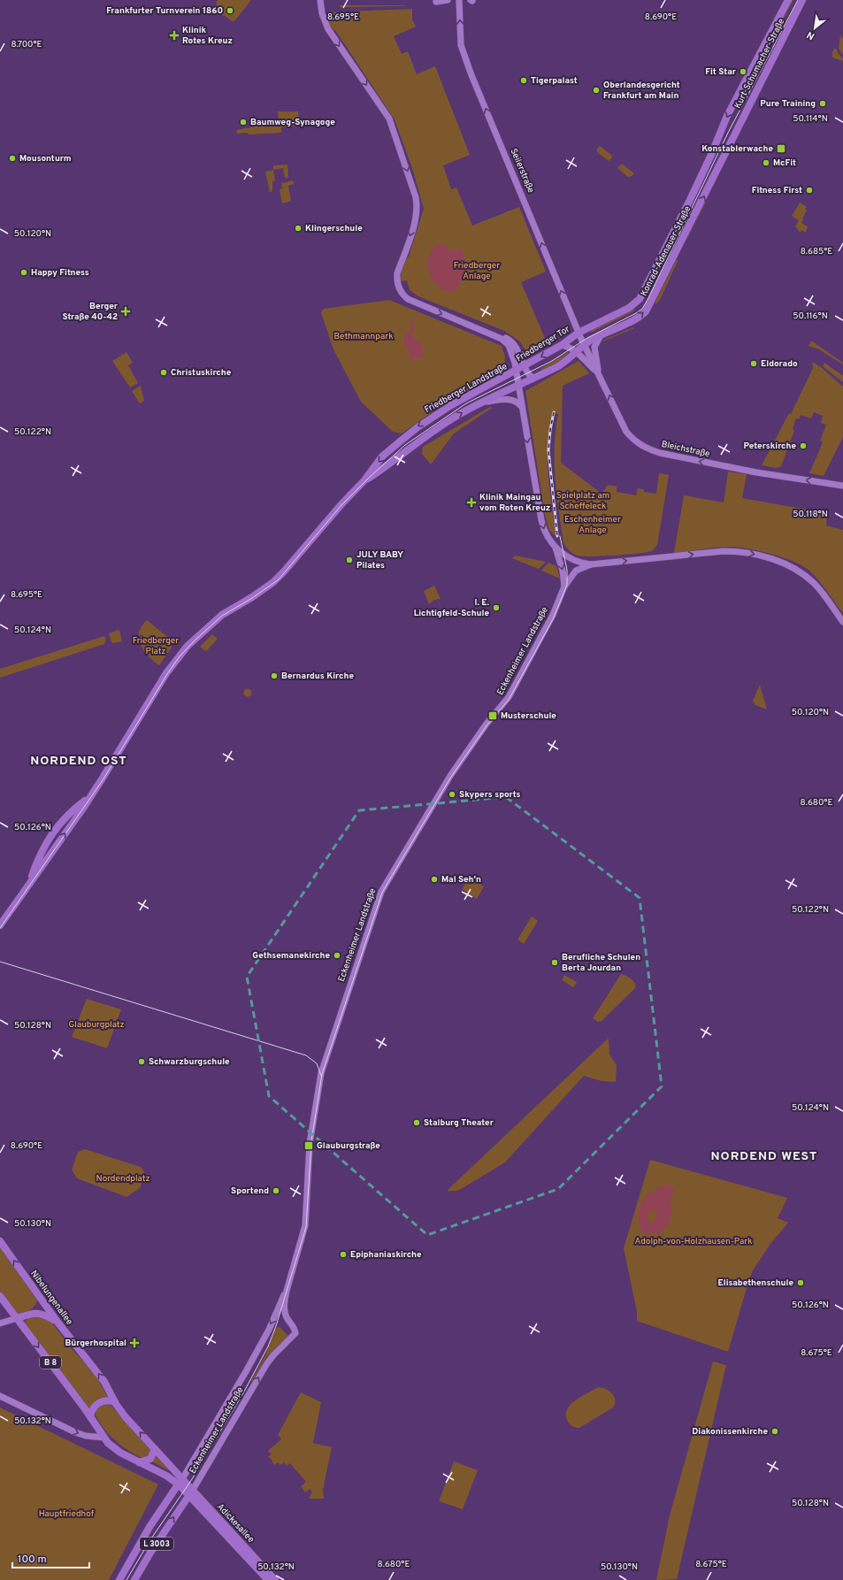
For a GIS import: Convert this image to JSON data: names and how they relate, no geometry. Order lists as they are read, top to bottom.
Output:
{
  "streets": {
    "main road": [
      "Kurt-Schumacher-Straße",
      "Seilerstraße",
      "Konrad-Adenauer-Straße",
      "Friedberger Tor",
      "Friedberger Landstraße",
      "Bleichstraße",
      "Eckenheimer Landstraße",
      "Nibelungenallee",
      "B 8",
      "Adickesallee",
      "L 3003"
    ]
  },
  "crossings": [
    ["Kurt-Schumacher-Straße", "Konrad-Adenauer-Straße"],
    ["Seilerstraße", "Konrad-Adenauer-Straße"],
    ["Seilerstraße", "Friedberger Tor"],
    ["Seilerstraße", "Bleichstraße"],
    ["Konrad-Adenauer-Straße", "Friedberger Tor"],
    ["Konrad-Adenauer-Straße", "Bleichstraße"],
    ["Friedberger Tor", "Friedberger Landstraße"],
    ["Eckenheimer Landstraße", "Nibelungenallee"],
    ["Eckenheimer Landstraße", "B 8"],
    ["Eckenheimer Landstraße", "Adickesallee"],
    ["Nibelungenallee", "B 8"],
    ["Nibelungenallee", "Adickesallee"],
    ["B 8", "Adickesallee"]
  ],
  "one_way": ["Seilerstraße", "Bleichstraße"],
  "districts": ["NORDEND OST", "NORDEND WEST"],
  "parks": [
    "Friedberger Anlage",
    "Bethmannpark",
    "Spielplatz am Scheffeleck",
    "Eschenheimer Anlage",
    "Friedberger Platz",
    "Glauburgplatz",
    "Nordendplatz",
    "Adolph-von-Holzhausen-Park",
    "Hauptfriedhof"
  ],
  "places": {
    "other": [
      "Frankfurter Turnverein 1860",
      "Fit Star",
      "Tigerpalast",
      "Oberlandesgericht Frankfurt am Main",
      "Pure Training",
      "Baumweg-Synagoge",
      "Mousonturm",
      "McFit",
      "Fitness First",
      "Klingerschule",
      "Happy Fitness",
      "Eldorado",
      "Christuskirche",
      "Peterskirche",
      "JULY BABY Pilates",
      "I. E. Lichtigfeld-Schule",
      "Bernardus Kirche",
      "Skypers sports",
      "Mal Seh'n",
      "Gethsemanekirche",
      "Berufliche Schulen Berta Jourdan",
      "Schwarzburgschule",
      "Stalburg Theater",
      "Sportend",
      "Epiphaniaskirche",
      "Elisabethenschule",
      "Diakonissenkirche"
    ],
    "health": [
      "Klinik Rotes Kreuz",
      "Berger Straße 40-42",
      "Klinik Maingau vom Roten Kreuz",
      "Bürgerhospital"
    ],
    "transit": ["Konstablerwache", "Musterschule", "Glauburgstraße"]
  },
  "scale_bar": "100 m",
  "north": "bottom left",
  "coordinates": [
    "8.695°E",
    "8.690°E",
    "8.700°E",
    "50.114°N",
    "50.120°N",
    "8.685°E",
    "50.116°N",
    "50.122°N",
    "50.118°N",
    "50.124°N",
    "8.680°E",
    "50.126°N",
    "50.128°N",
    "50.130°N",
    "8.675°E",
    "50.132°N"
  ]
}
